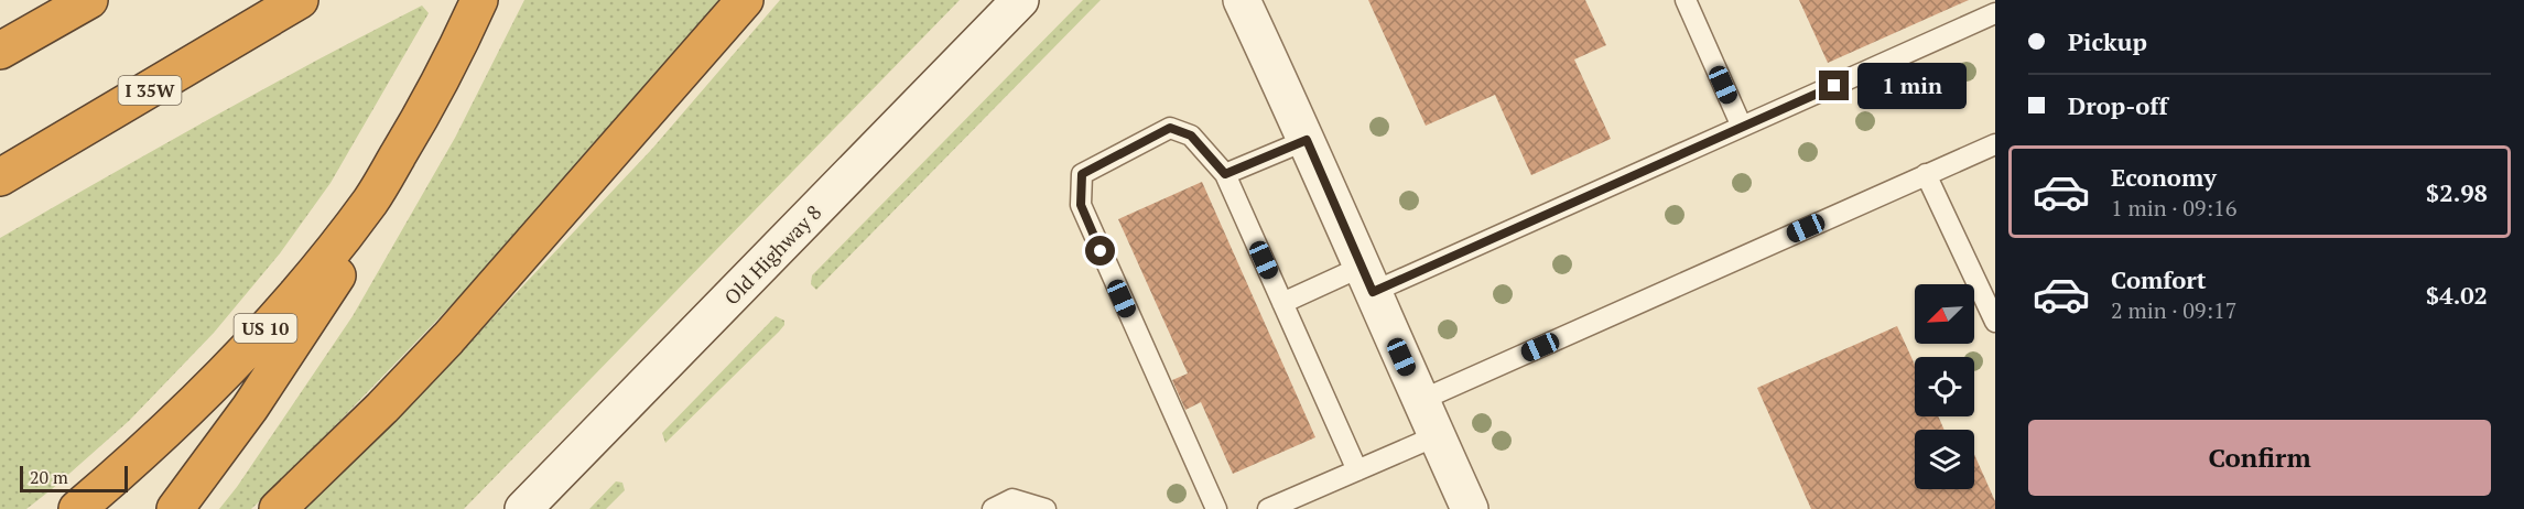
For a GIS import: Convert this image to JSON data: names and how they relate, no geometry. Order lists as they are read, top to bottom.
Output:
{
  "streets": {
    "highway": ["I 35W", "US 10"],
    "street": ["Old Highway 8"]
  },
  "scale_bar": "20 m",
  "north": "bottom left",
  "page": {
    "banner": ["Pickup", "Drop-off"],
    "bubble": "1 min",
    "list": [
      {
        "name": "Economy",
        "note": "1 min · 09:16",
        "value": "$2.98"
      },
      {
        "name": "Comfort",
        "note": "2 min · 09:17",
        "value": "$4.02"
      }
    ],
    "buttons": "Confirm",
    "scale": "20 m"
  }
}
